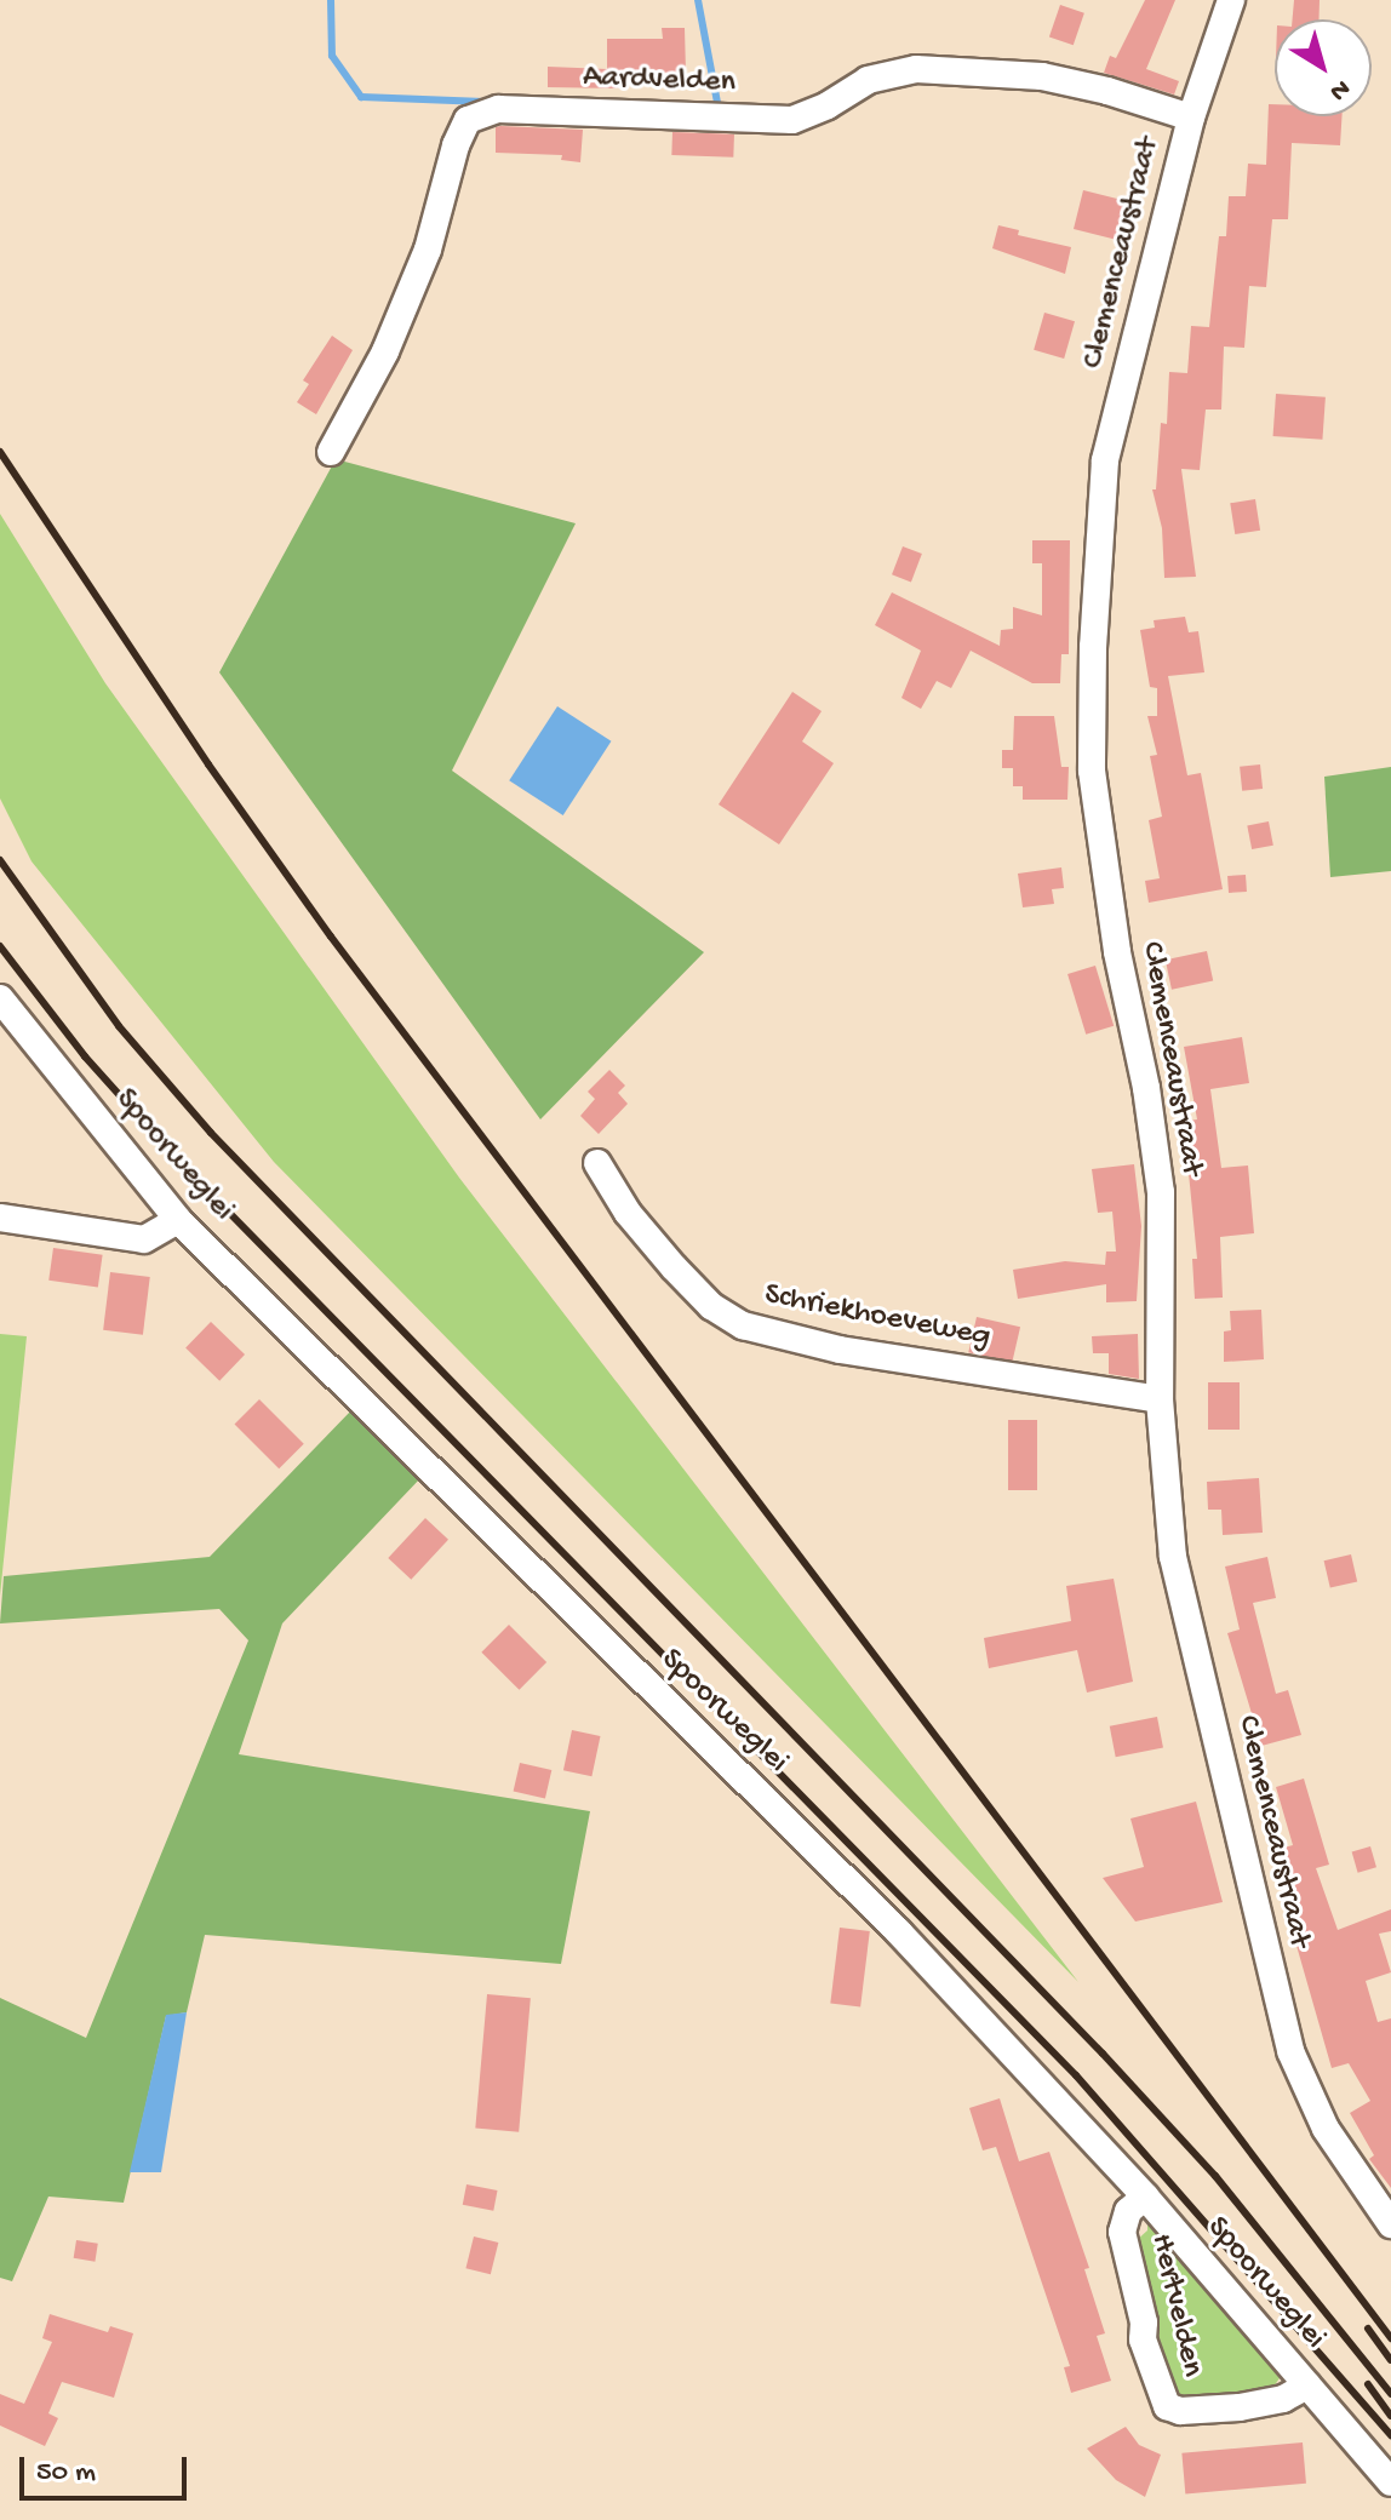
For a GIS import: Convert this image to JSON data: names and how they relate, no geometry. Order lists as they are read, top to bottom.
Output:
{
  "streets": {
    "street": [
      "Aardvelden",
      "Clemenceaustraat",
      "Spoorweglei",
      "Schriekhoeveweg",
      "Hertvelden"
    ]
  },
  "crossings": [
    ["Aardvelden", "Clemenceaustraat"],
    ["Clemenceaustraat", "Schriekhoeveweg"],
    ["Spoorweglei", "Hertvelden"]
  ],
  "scale_bar": "50 m",
  "north": "bottom right"
}
